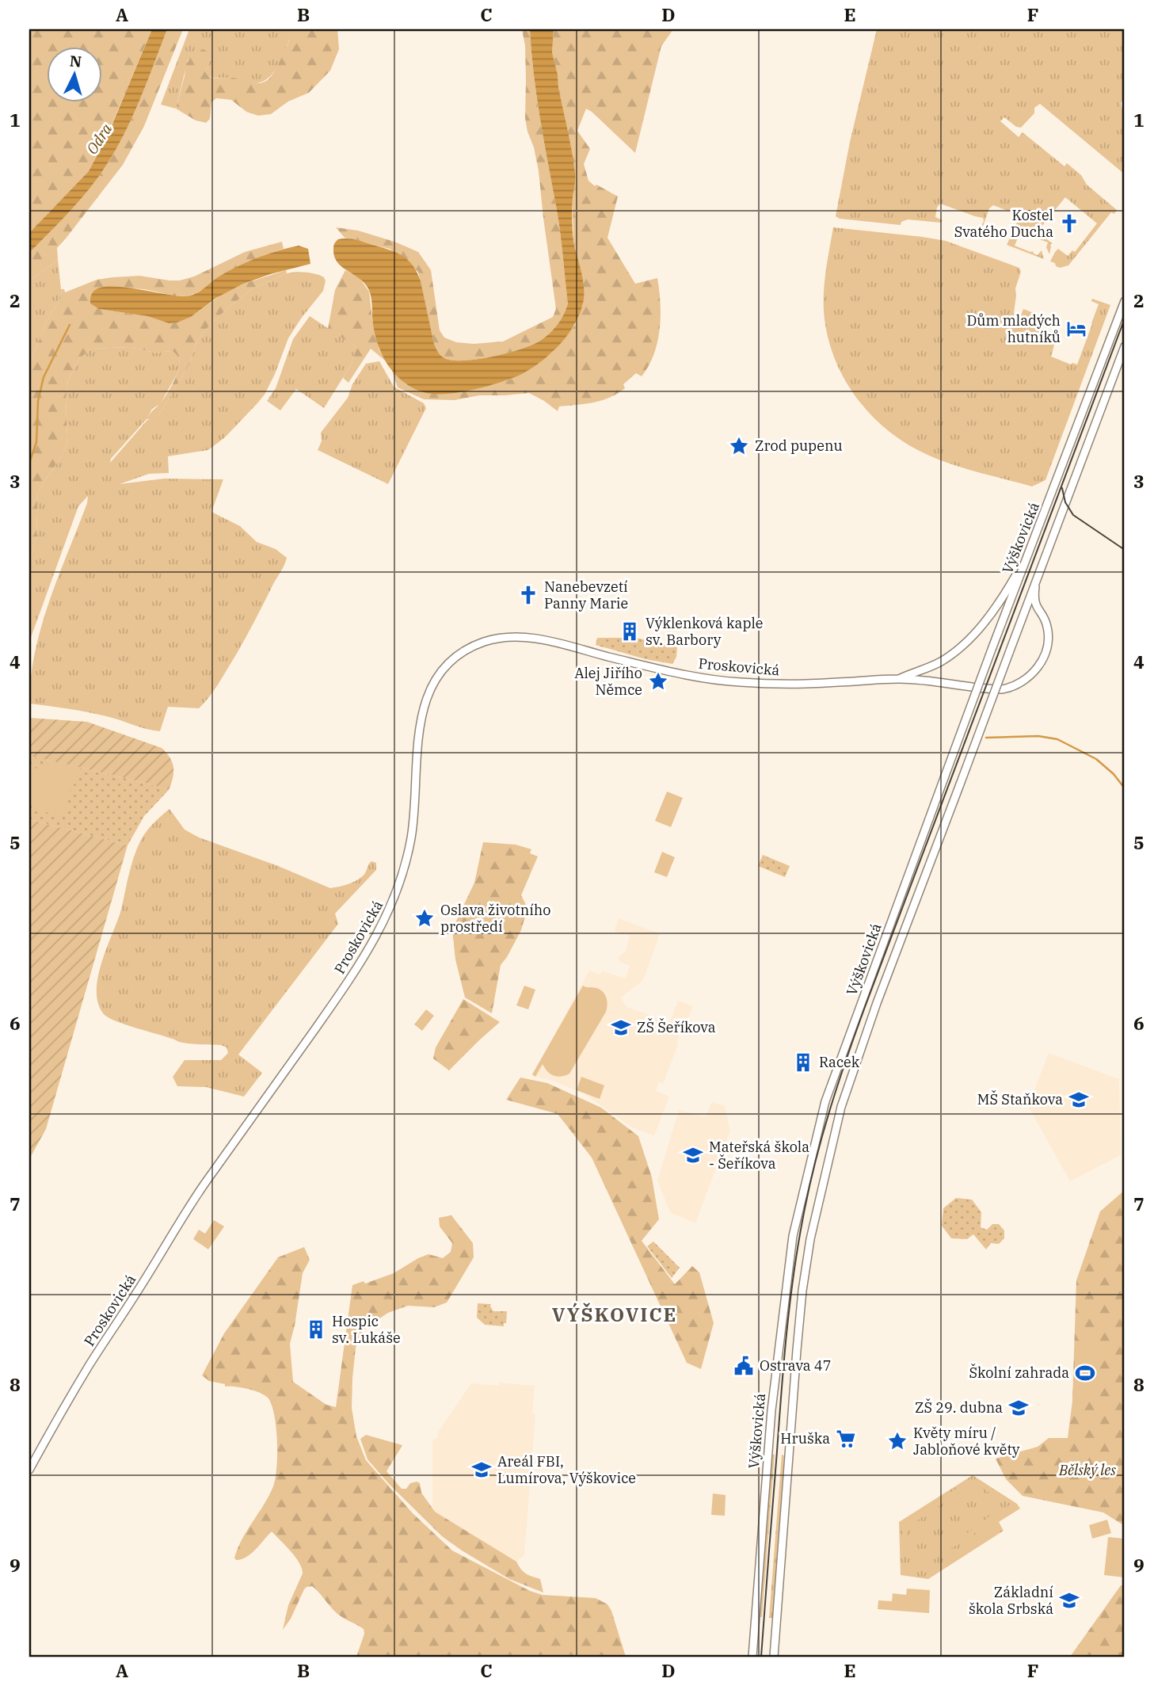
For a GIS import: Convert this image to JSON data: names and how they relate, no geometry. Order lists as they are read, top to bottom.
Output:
{
  "streets": {
    "street": ["Výškovická", "Proskovická"]
  },
  "districts": ["VÝŠKOVICE"],
  "water": ["Odra"],
  "parks": ["Bělský les"],
  "places": {
    "church": ["Kostel Svatého Ducha", "Nanebevzetí Panny Marie"],
    "hotel": ["Dům mladých hutníků"],
    "place": [
      "Zrod pupenu",
      "Alej Jiřího Němce",
      "Oslava životního prostředí",
      "Květy míru / Jabloňové květy"
    ],
    "building": ["Výklenková kaple sv. Barbory", "Racek", "Hospic sv. Lukáše"],
    "school or university": [
      "ZŠ Šeříkova",
      "MŠ Staňkova",
      "Mateřská škola - Šeříkova",
      "ZŠ 29. dubna",
      "Areál FBI, Lumírova, Výškovice",
      "Základní škola Srbská"
    ],
    "public building": ["Ostrava 47"],
    "sports": ["Školní zahrada"],
    "supermarket": ["Hruška"]
  },
  "north": "top",
  "grid": {
    "columns": [
      "A",
      "B",
      "C",
      "D",
      "E",
      "F"
    ],
    "rows": [
      "1",
      "2",
      "3",
      "4",
      "5",
      "6",
      "7",
      "8",
      "9"
    ]
  }
}
